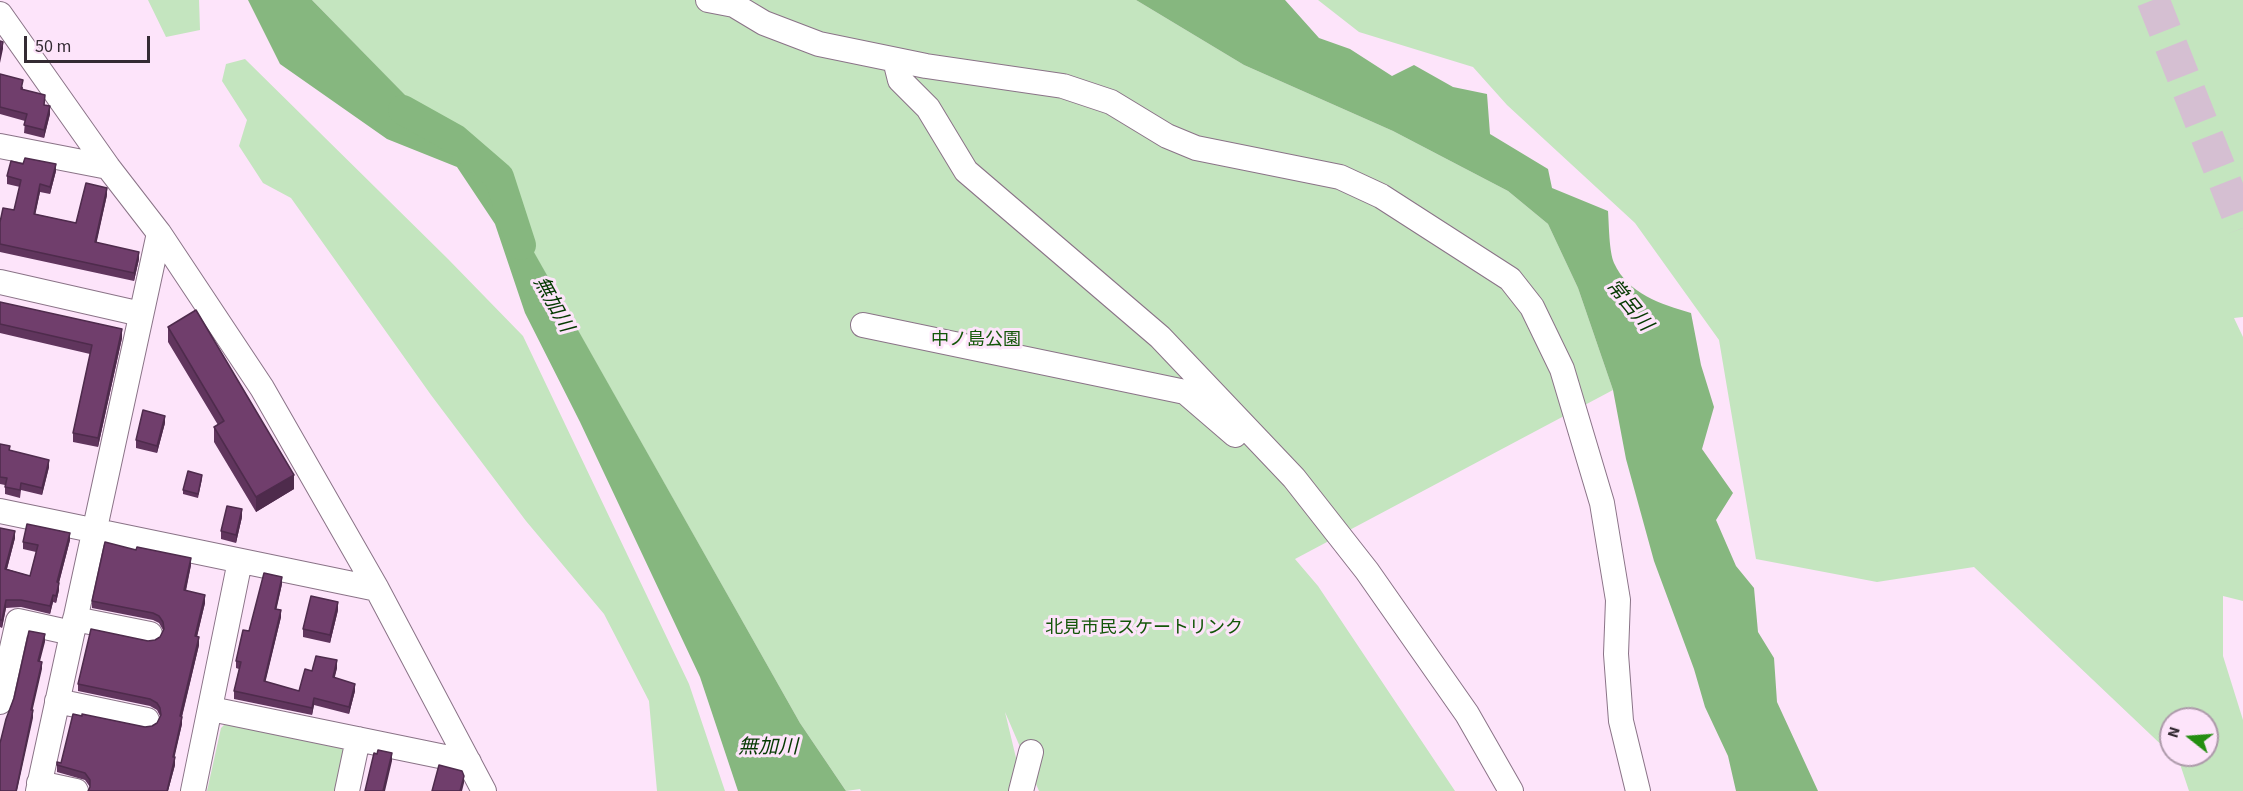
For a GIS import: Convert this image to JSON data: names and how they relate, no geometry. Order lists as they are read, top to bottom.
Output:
{
  "water": ["無加川", "常呂川"],
  "parks": ["中ノ島公園", "北見市民スケートリンク"],
  "scale_bar": "50 m",
  "north": "left"
}
